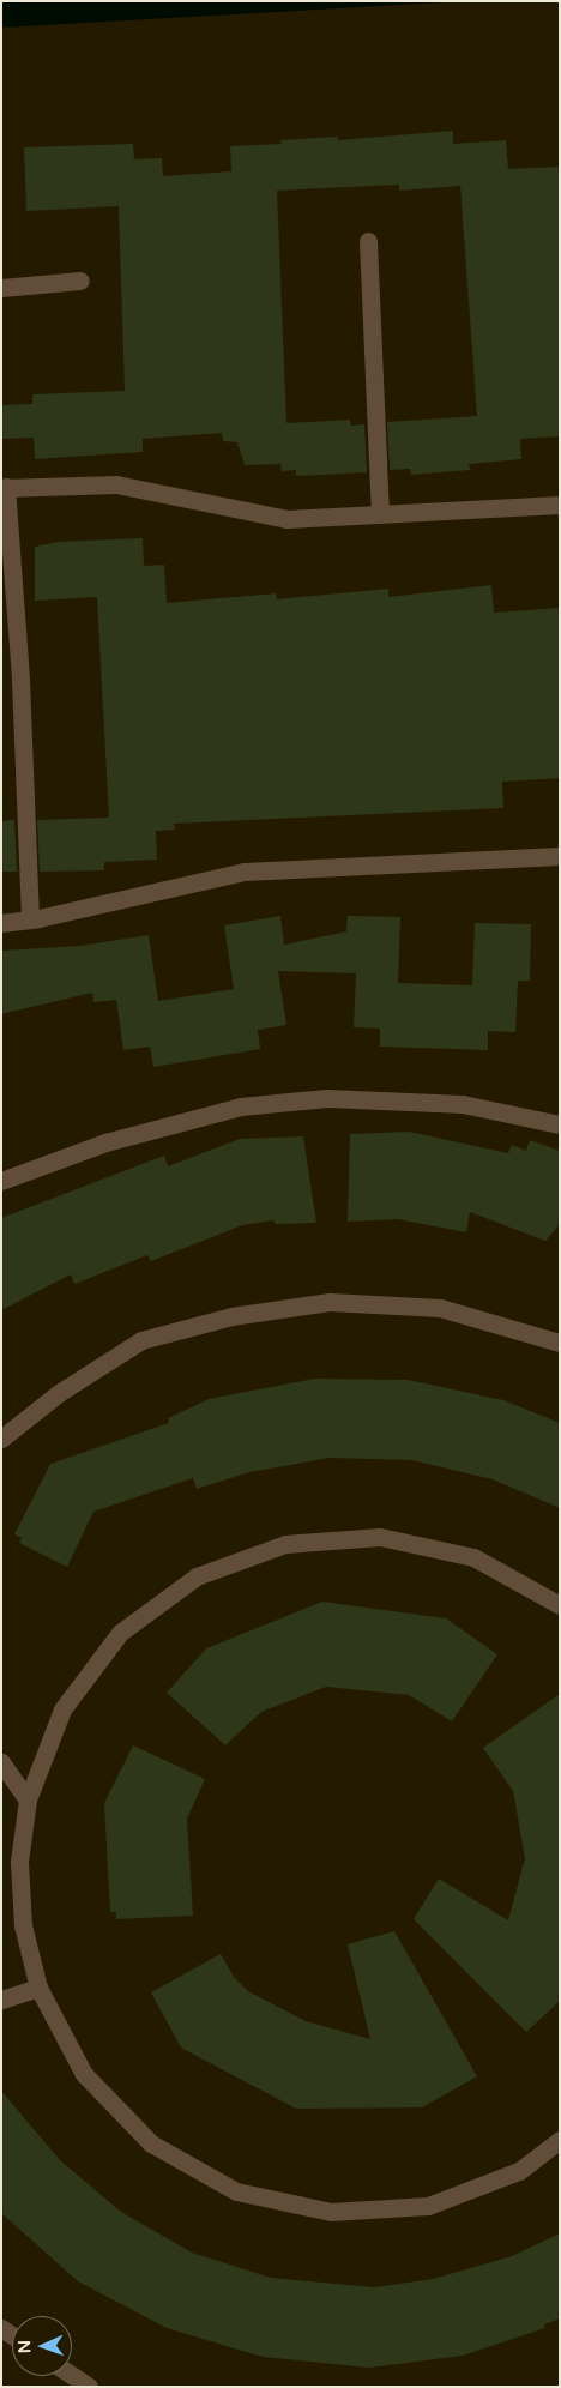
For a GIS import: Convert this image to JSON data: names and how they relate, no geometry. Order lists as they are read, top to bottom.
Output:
{
  "north": "left"
}
